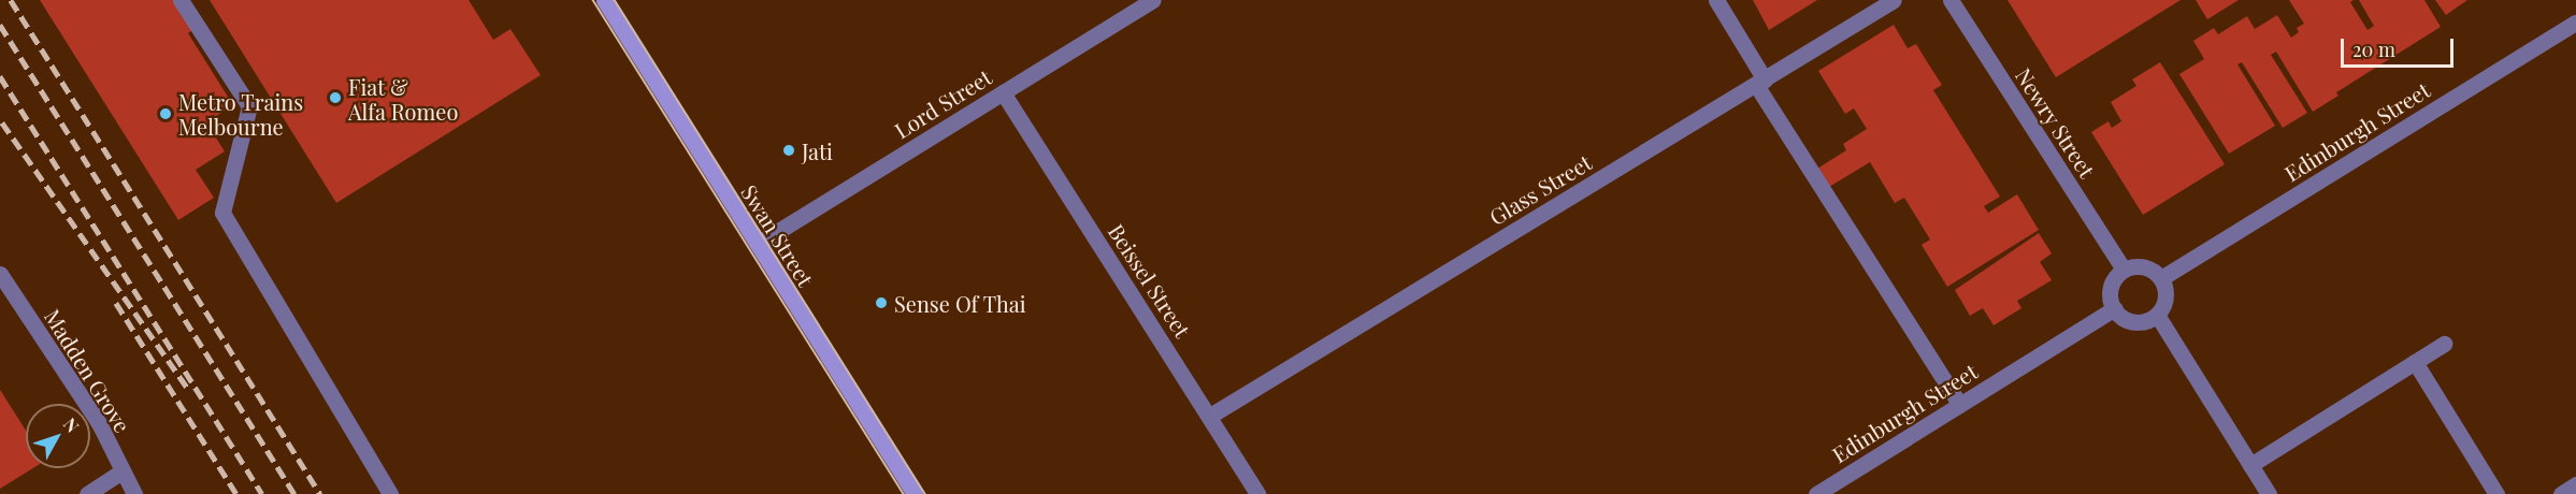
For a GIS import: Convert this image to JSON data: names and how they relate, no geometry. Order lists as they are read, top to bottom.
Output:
{
  "streets": {
    "main road": ["Swan Street"],
    "street": [
      "Lord Street",
      "Newry Street",
      "Edinburgh Street",
      "Glass Street",
      "Beissel Street",
      "Madden Grove"
    ]
  },
  "crossings": [
    ["Lord Street", "Swan Street"],
    ["Lord Street", "Beissel Street"],
    ["Newry Street", "Edinburgh Street"],
    ["Glass Street", "Beissel Street"]
  ],
  "places": [
    "Fiat & Alfa Romeo",
    "Metro Trains Melbourne",
    "Jati",
    "Sense Of Thai"
  ],
  "scale_bar": "20 m",
  "north": "top right"
}
